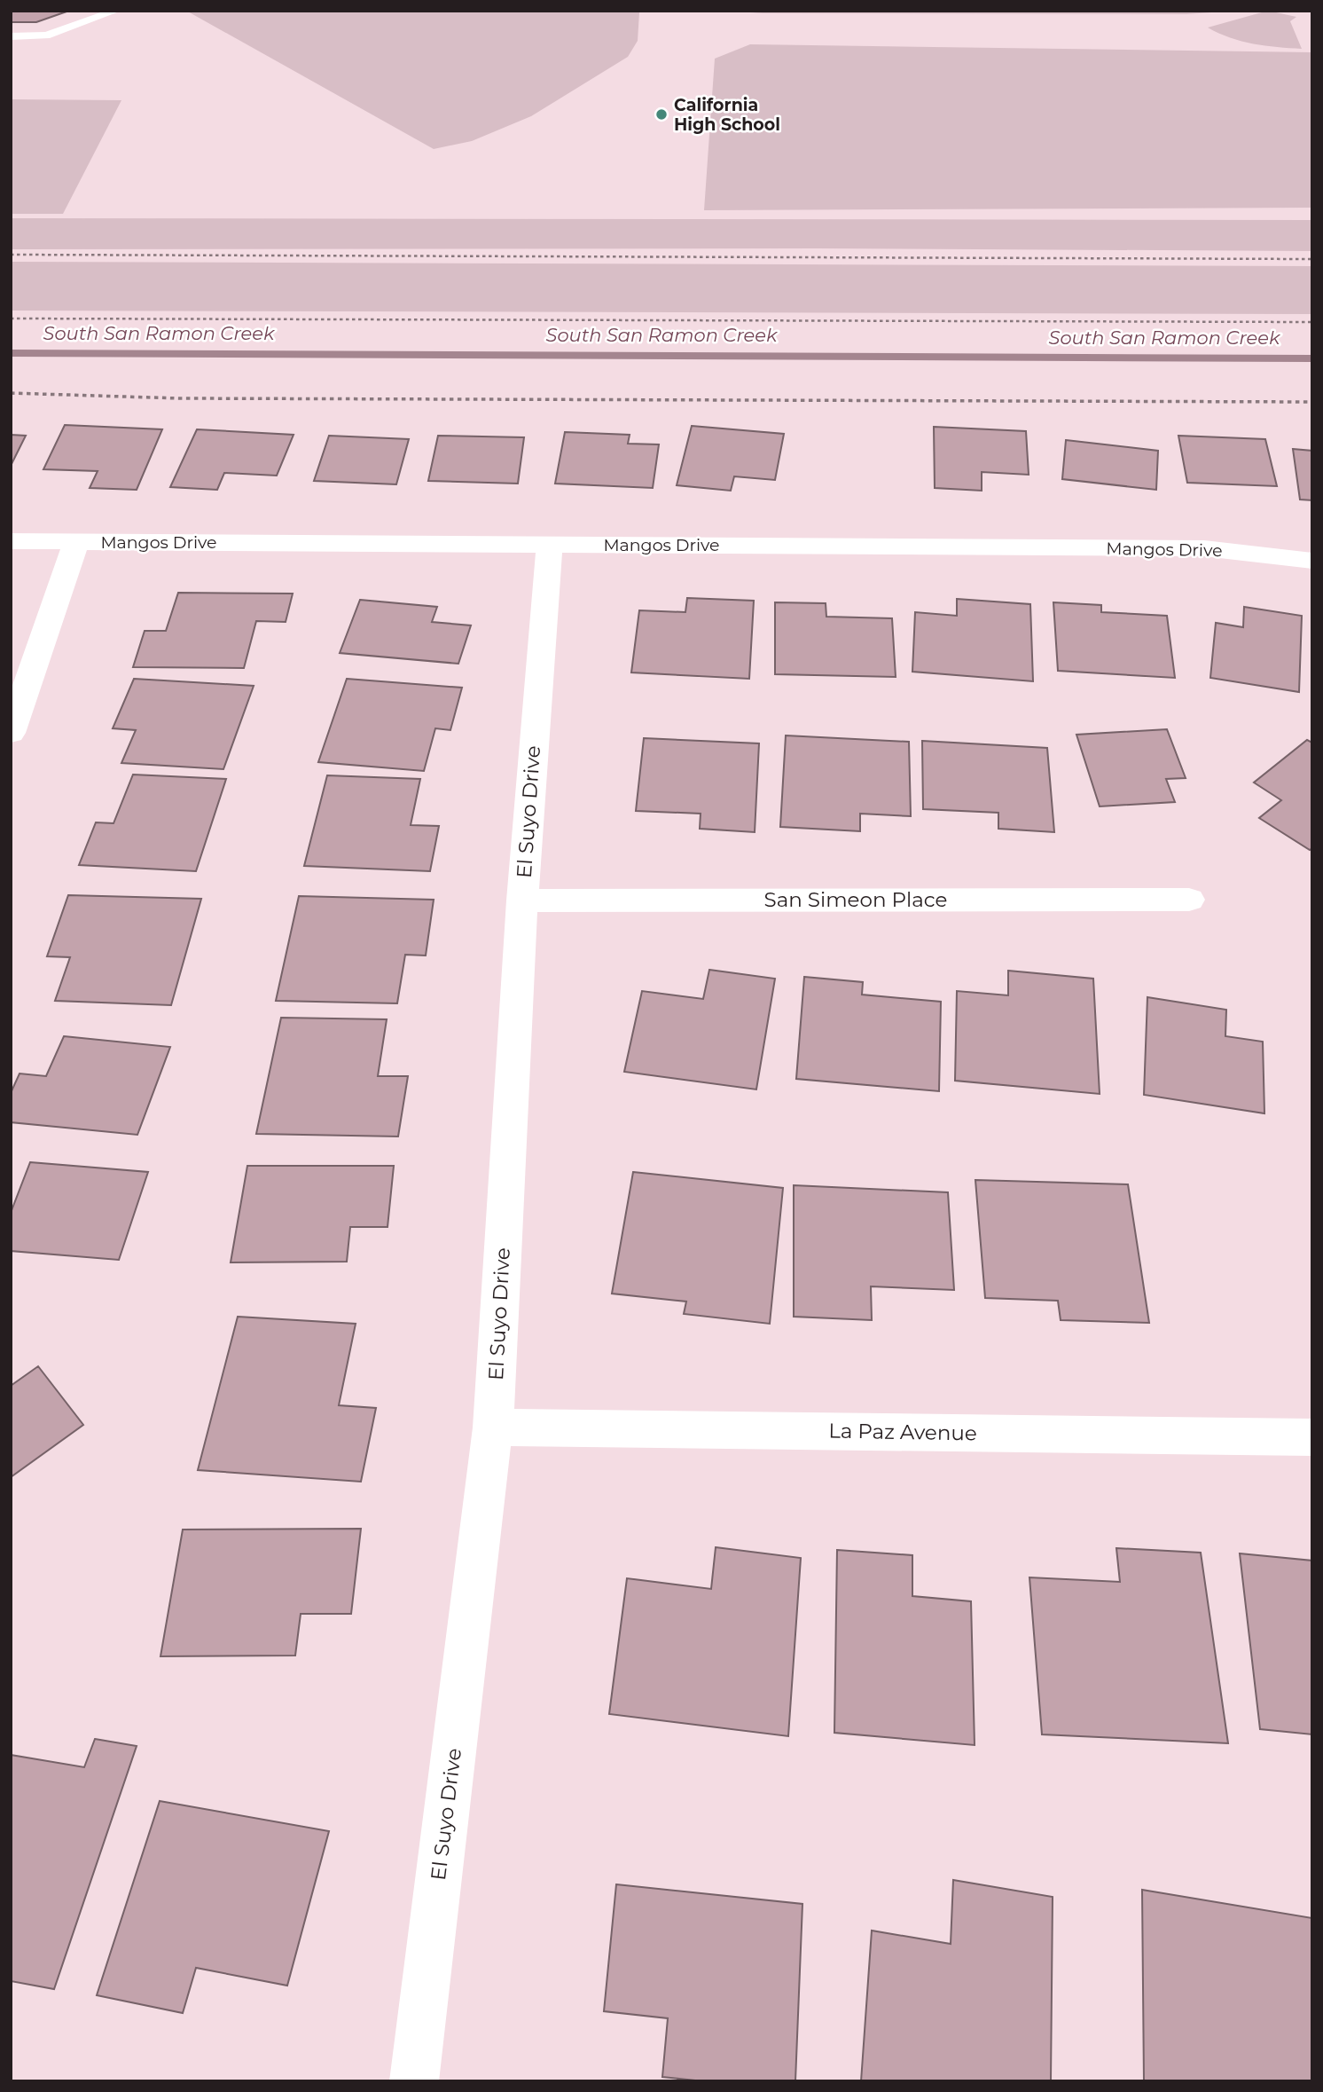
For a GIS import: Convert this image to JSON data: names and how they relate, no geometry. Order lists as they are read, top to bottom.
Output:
{
  "streets": {
    "street": [
      "Mangos Drive",
      "El Suyo Drive",
      "San Simeon Place",
      "La Paz Avenue"
    ]
  },
  "crossings": [
    ["Mangos Drive", "El Suyo Drive"],
    ["El Suyo Drive", "San Simeon Place"],
    ["El Suyo Drive", "La Paz Avenue"]
  ],
  "water": ["South San Ramon Creek"],
  "places": ["California High School"]
}
